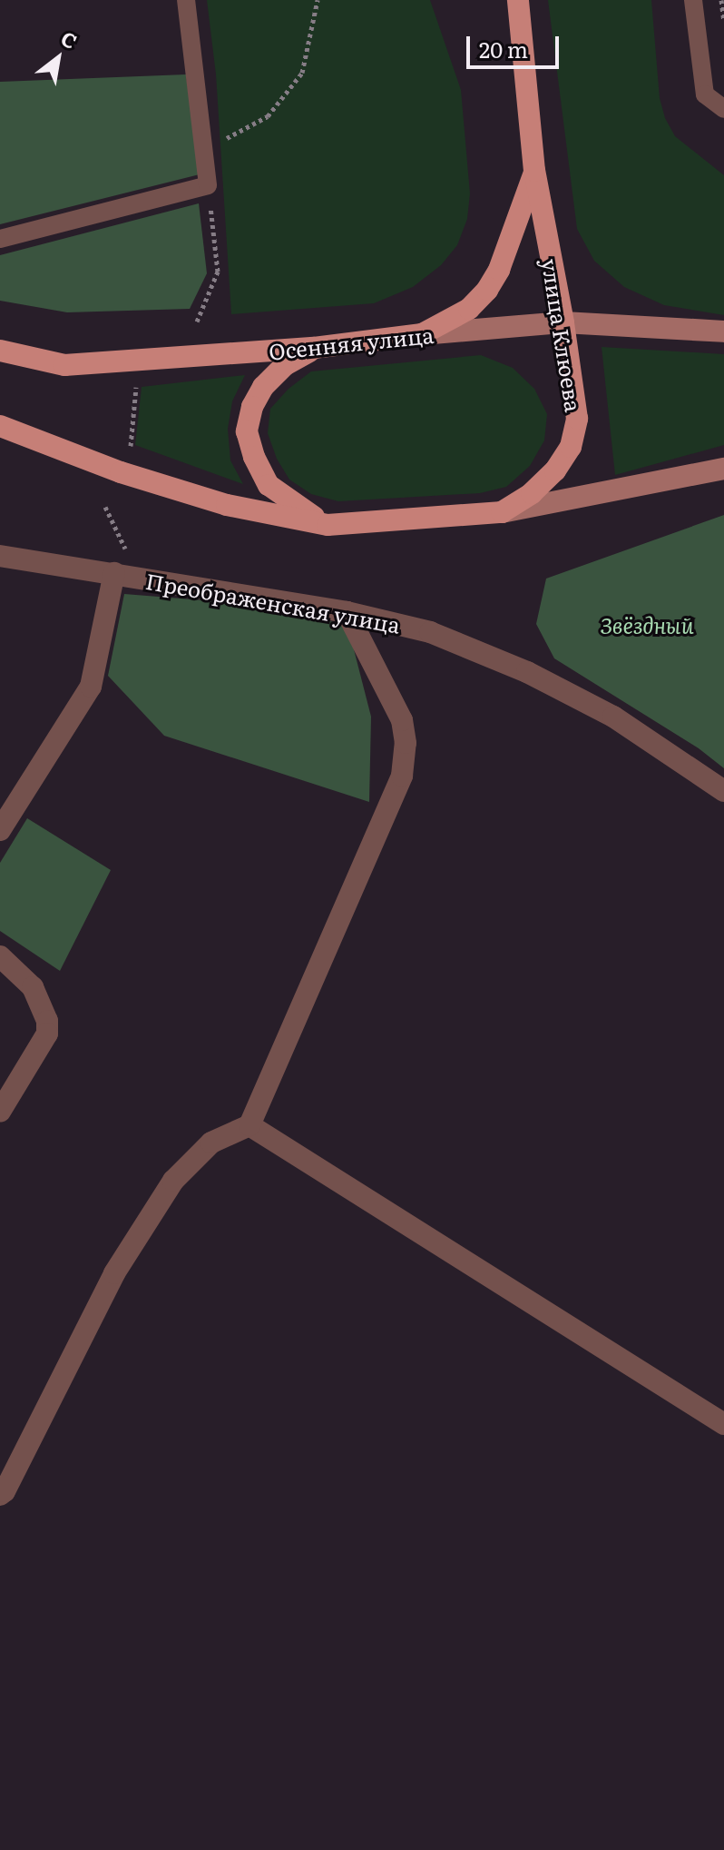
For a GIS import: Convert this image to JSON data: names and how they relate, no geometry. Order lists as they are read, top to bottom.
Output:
{
  "streets": {
    "main road": ["улица Клюева", "Осенняя улица"],
    "street": ["Преображенская улица"]
  },
  "crossings": [
    ["улица Клюева", "Осенняя улица"]
  ],
  "parks": ["Звёздный"],
  "scale_bar": "20 m",
  "north": "top right"
}
